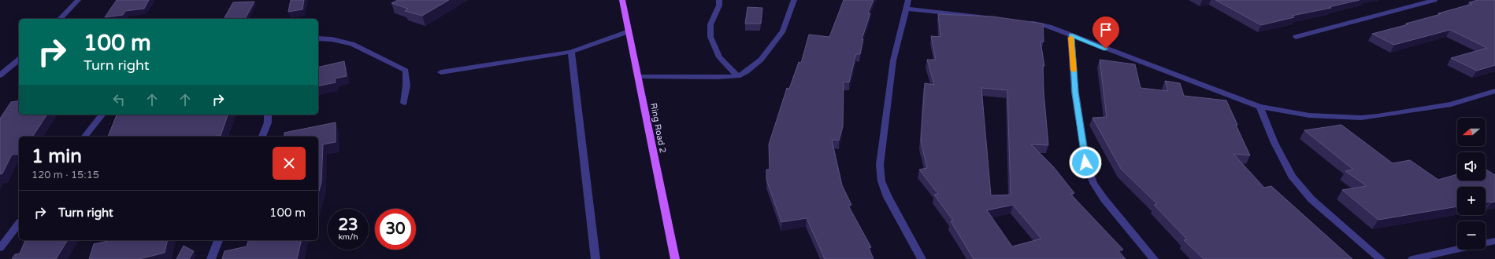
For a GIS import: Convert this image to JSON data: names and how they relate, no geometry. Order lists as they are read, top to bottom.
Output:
{
  "streets": {
    "main road": ["Ring Road 2"]
  },
  "north": "left",
  "page": {
    "turn": ["100 m", "Turn right"],
    "map_buttons": ["+", "−"],
    "heading": ["1 min", "120 m · 15:15"],
    "list": [
      {
        "name": "Turn right",
        "value": "100 m"
      }
    ],
    "speed": "23 km/h",
    "limit": "30"
  }
}
